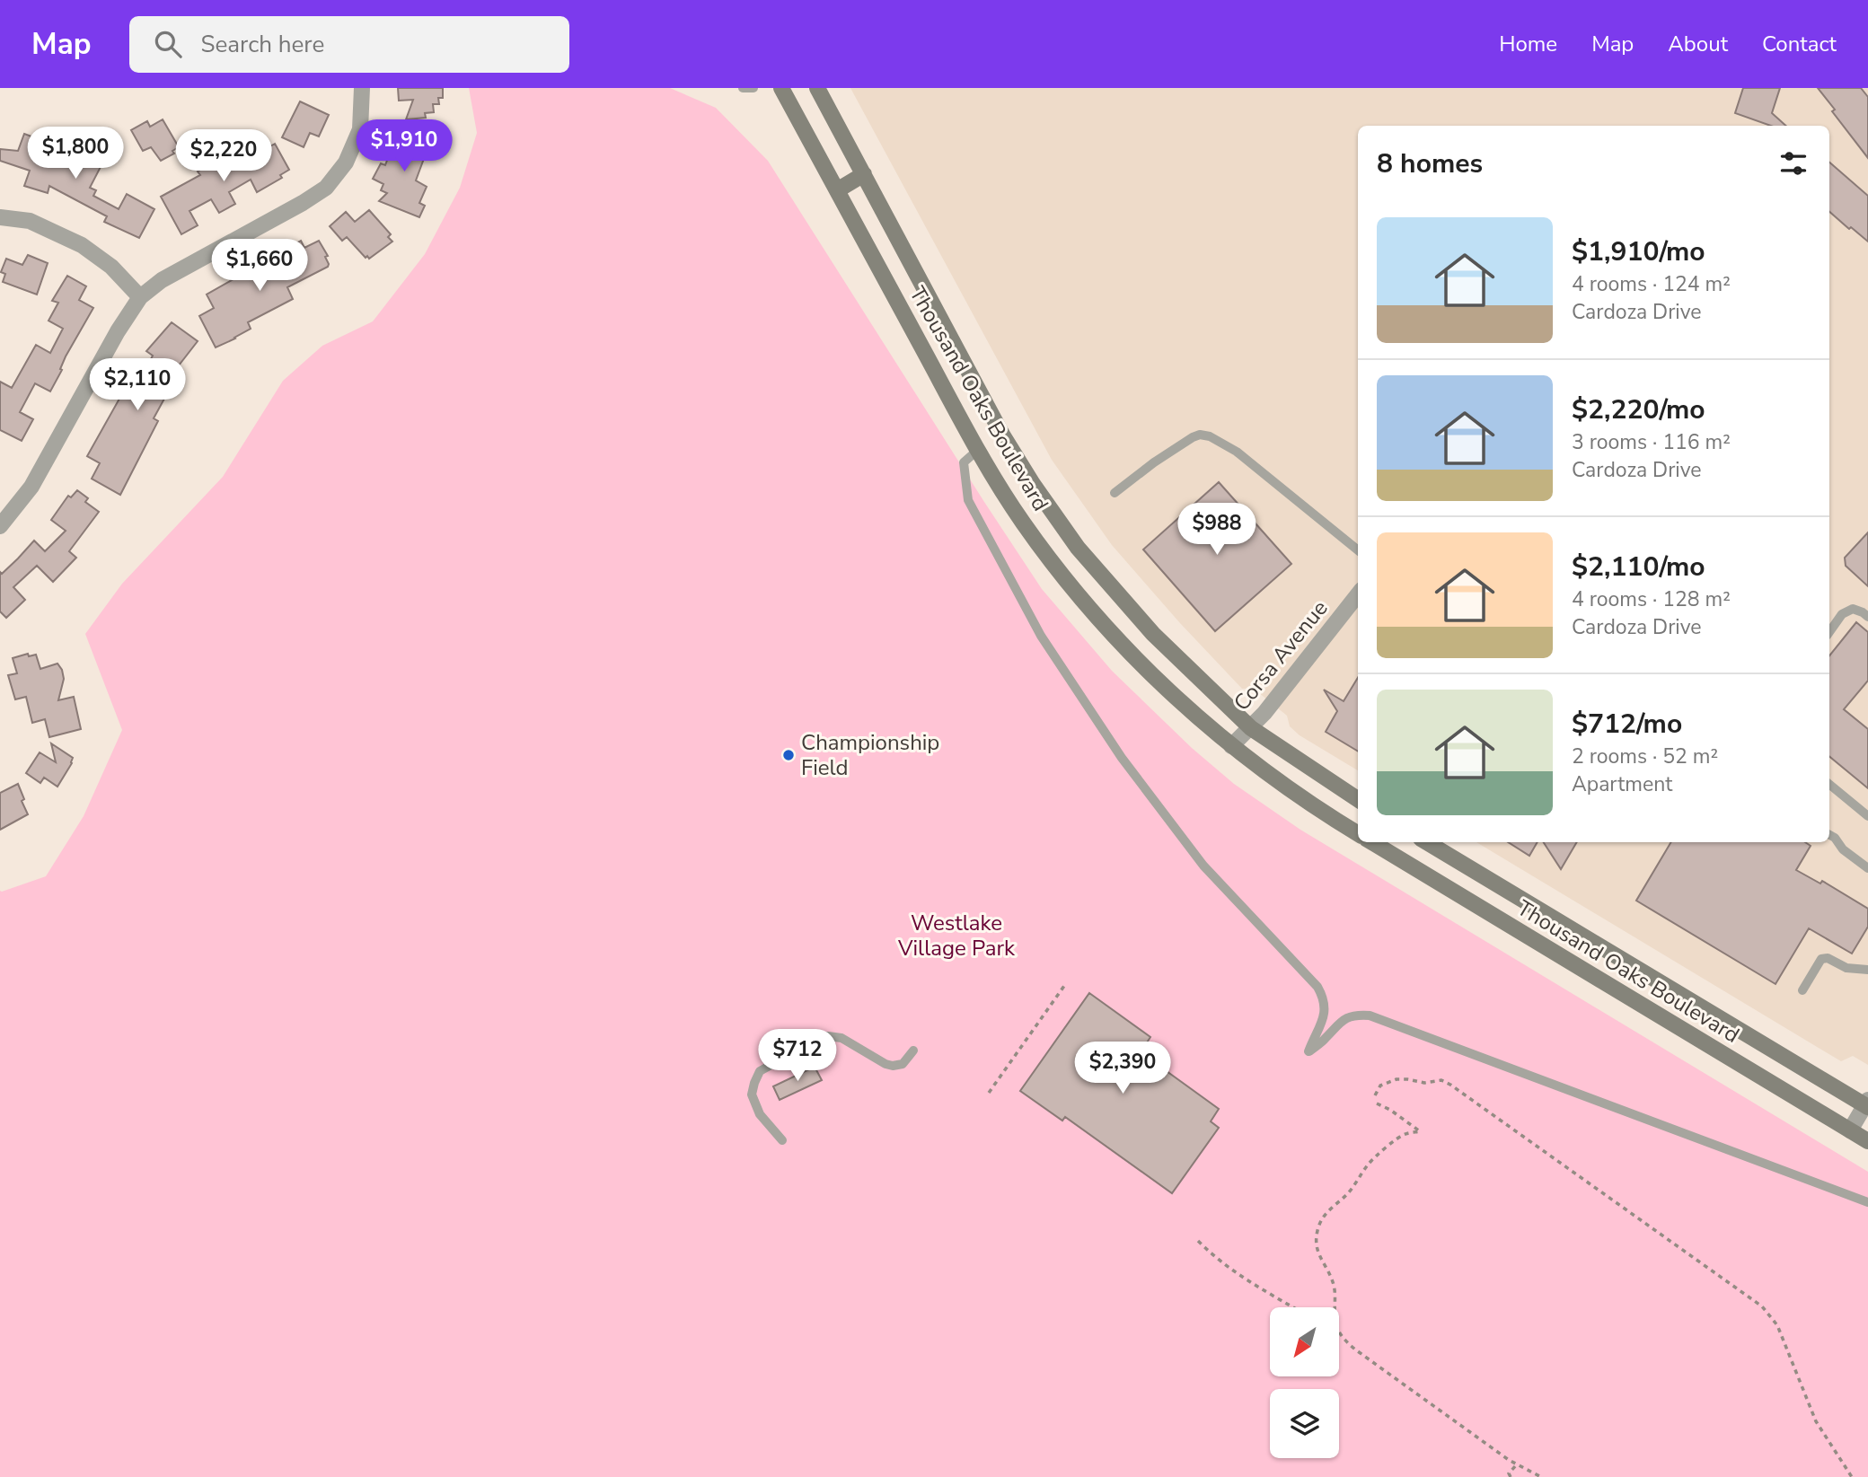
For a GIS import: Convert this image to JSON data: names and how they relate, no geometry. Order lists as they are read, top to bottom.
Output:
{
  "streets": {
    "main road": ["Thousand Oaks Boulevard"],
    "street": ["Corsa Avenue"]
  },
  "crossings": [
    ["Thousand Oaks Boulevard", "Corsa Avenue"]
  ],
  "parks": ["Westlake Village Park"],
  "places": ["Championship Field"],
  "north": "bottom left",
  "page": {
    "header": "Map",
    "search": "Search here",
    "nav": [
      "Home",
      "Map",
      "About",
      "Contact"
    ],
    "price": [
      "$1,910",
      "$1,800",
      "$2,220",
      "$1,660",
      "$2,110",
      "$988",
      "$712",
      "$2,390"
    ],
    "heading": "8 homes",
    "list": [
      {
        "name": "$1,910/mo",
        "note": "4 rooms · 124 m² · Cardoza Drive"
      },
      {
        "name": "$2,220/mo",
        "note": "3 rooms · 116 m² · Cardoza Drive"
      },
      {
        "name": "$2,110/mo",
        "note": "4 rooms · 128 m² · Cardoza Drive"
      },
      {
        "name": "$712/mo",
        "note": "2 rooms · 52 m² · Apartment"
      }
    ]
  }
}
